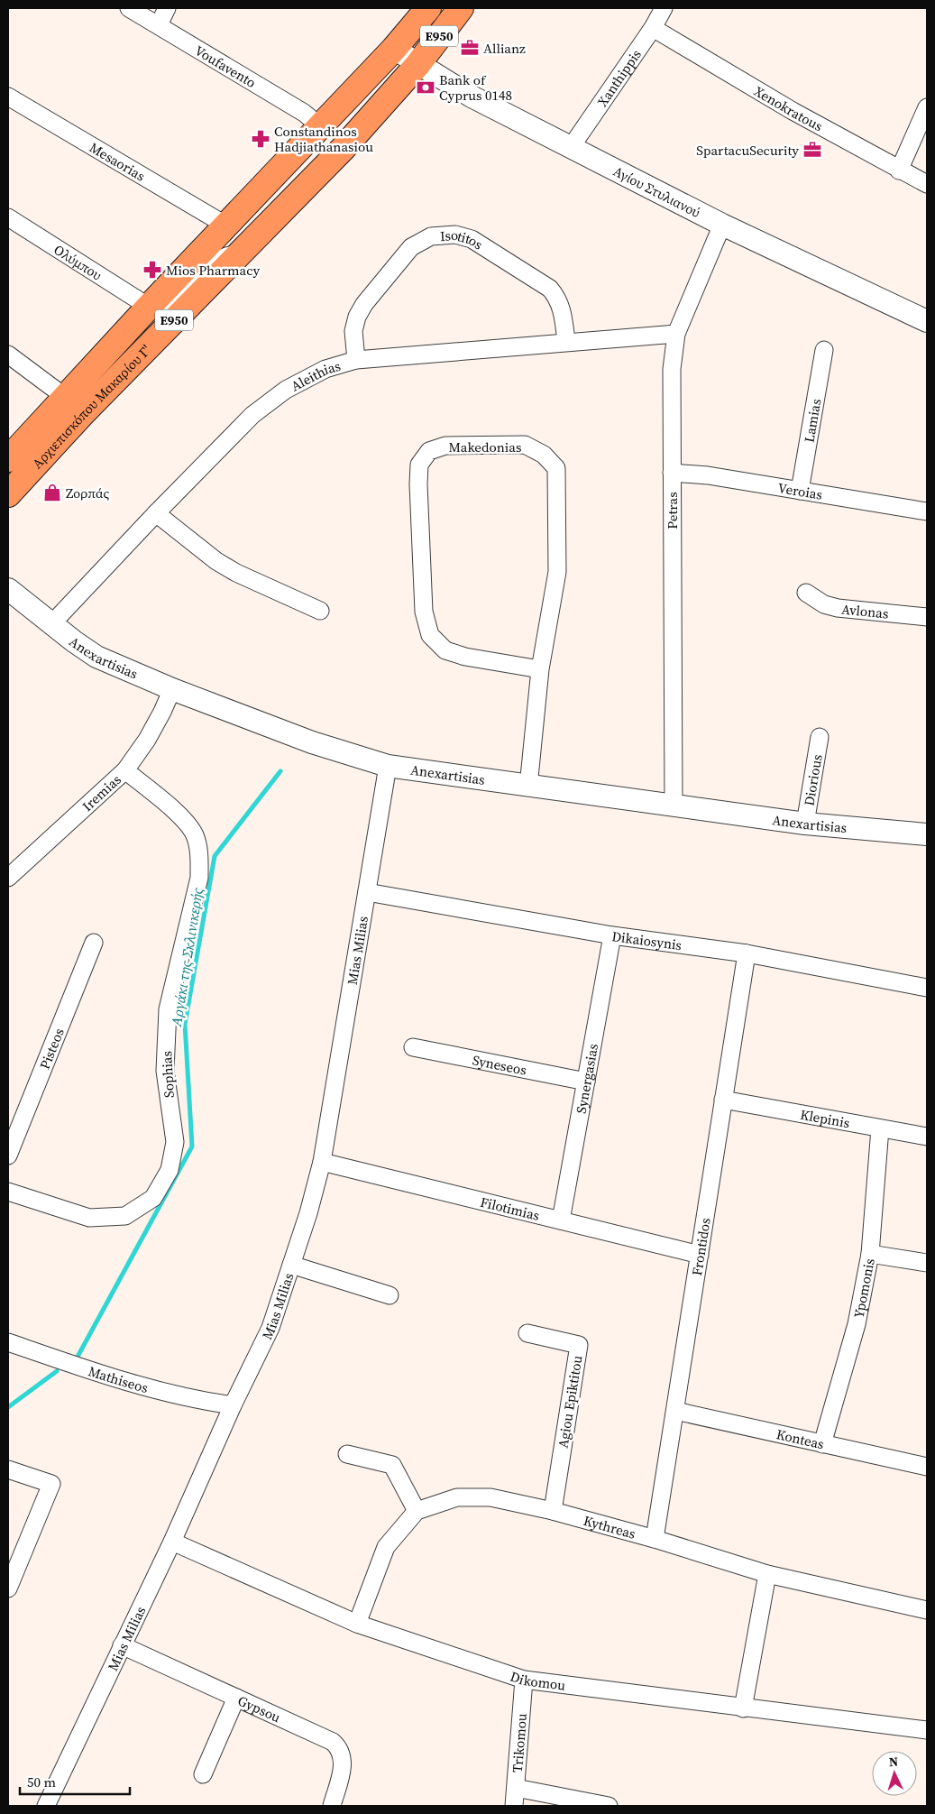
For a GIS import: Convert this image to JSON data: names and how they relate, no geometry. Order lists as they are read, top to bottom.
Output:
{
  "streets": {
    "main road": ["E950", "Αρχιεπισκόπου Μακαρίου Γ'"],
    "street": [
      "Voufavento",
      "Xanthippis",
      "Xenokratous",
      "Mesaorias",
      "Αγίου Στυλιανού",
      "Isotitos",
      "Ολύμπου",
      "Aleithias",
      "Lamias",
      "Makedonias",
      "Veroias",
      "Petras",
      "Avlonas",
      "Anexartisias",
      "Diorious",
      "Iremias",
      "Dikaiosynis",
      "Mias Milias",
      "Pisteos",
      "Syneseos",
      "Sophias",
      "Synergasias",
      "Klepinis",
      "Filotimias",
      "Frontidos",
      "Ypomonis",
      "Mathiseos",
      "Agiou Epiktitou",
      "Konteas",
      "Kythreas",
      "Dikomou",
      "Gypsou",
      "Trikomou"
    ]
  },
  "crossings": [
    ["E950", "Αγίου Στυλιανού"],
    ["E950", "Αρχιεπισκόπου Μακαρίου Γ'"],
    ["Voufavento", "Αρχιεπισκόπου Μακαρίου Γ'"],
    ["Xanthippis", "Xenokratous"],
    ["Xanthippis", "Αγίου Στυλιανού"],
    ["Mesaorias", "Αρχιεπισκόπου Μακαρίου Γ'"],
    ["Αγίου Στυλιανού", "Αρχιεπισκόπου Μακαρίου Γ'"],
    ["Αγίου Στυλιανού", "Petras"],
    ["Isotitos", "Aleithias"],
    ["Ολύμπου", "Αρχιεπισκόπου Μακαρίου Γ'"],
    ["Aleithias", "Petras"],
    ["Aleithias", "Anexartisias"],
    ["Lamias", "Veroias"],
    ["Makedonias", "Anexartisias"],
    ["Veroias", "Petras"],
    ["Petras", "Anexartisias"],
    ["Anexartisias", "Diorious"],
    ["Anexartisias", "Iremias"],
    ["Anexartisias", "Mias Milias"],
    ["Iremias", "Sophias"],
    ["Dikaiosynis", "Mias Milias"],
    ["Dikaiosynis", "Synergasias"],
    ["Dikaiosynis", "Frontidos"],
    ["Mias Milias", "Filotimias"],
    ["Mias Milias", "Mathiseos"],
    ["Mias Milias", "Dikomou"],
    ["Mias Milias", "Gypsou"],
    ["Syneseos", "Synergasias"],
    ["Synergasias", "Filotimias"],
    ["Klepinis", "Frontidos"],
    ["Klepinis", "Ypomonis"],
    ["Filotimias", "Frontidos"],
    ["Frontidos", "Konteas"],
    ["Frontidos", "Kythreas"],
    ["Ypomonis", "Konteas"],
    ["Agiou Epiktitou", "Kythreas"],
    ["Dikomou", "Trikomou"]
  ],
  "water": ["Αργάκι της Σκλινικερής"],
  "places": {
    "office": ["Allianz", "SpartacuSecurity"],
    "bank": ["Bank of Cyprus 0148"],
    "pharmacy": ["Constandinos Hadjiathanasiou", "Mios Pharmacy"],
    "shop": ["Ζορπάς"]
  },
  "scale_bar": "50 m",
  "north": "top"
}
